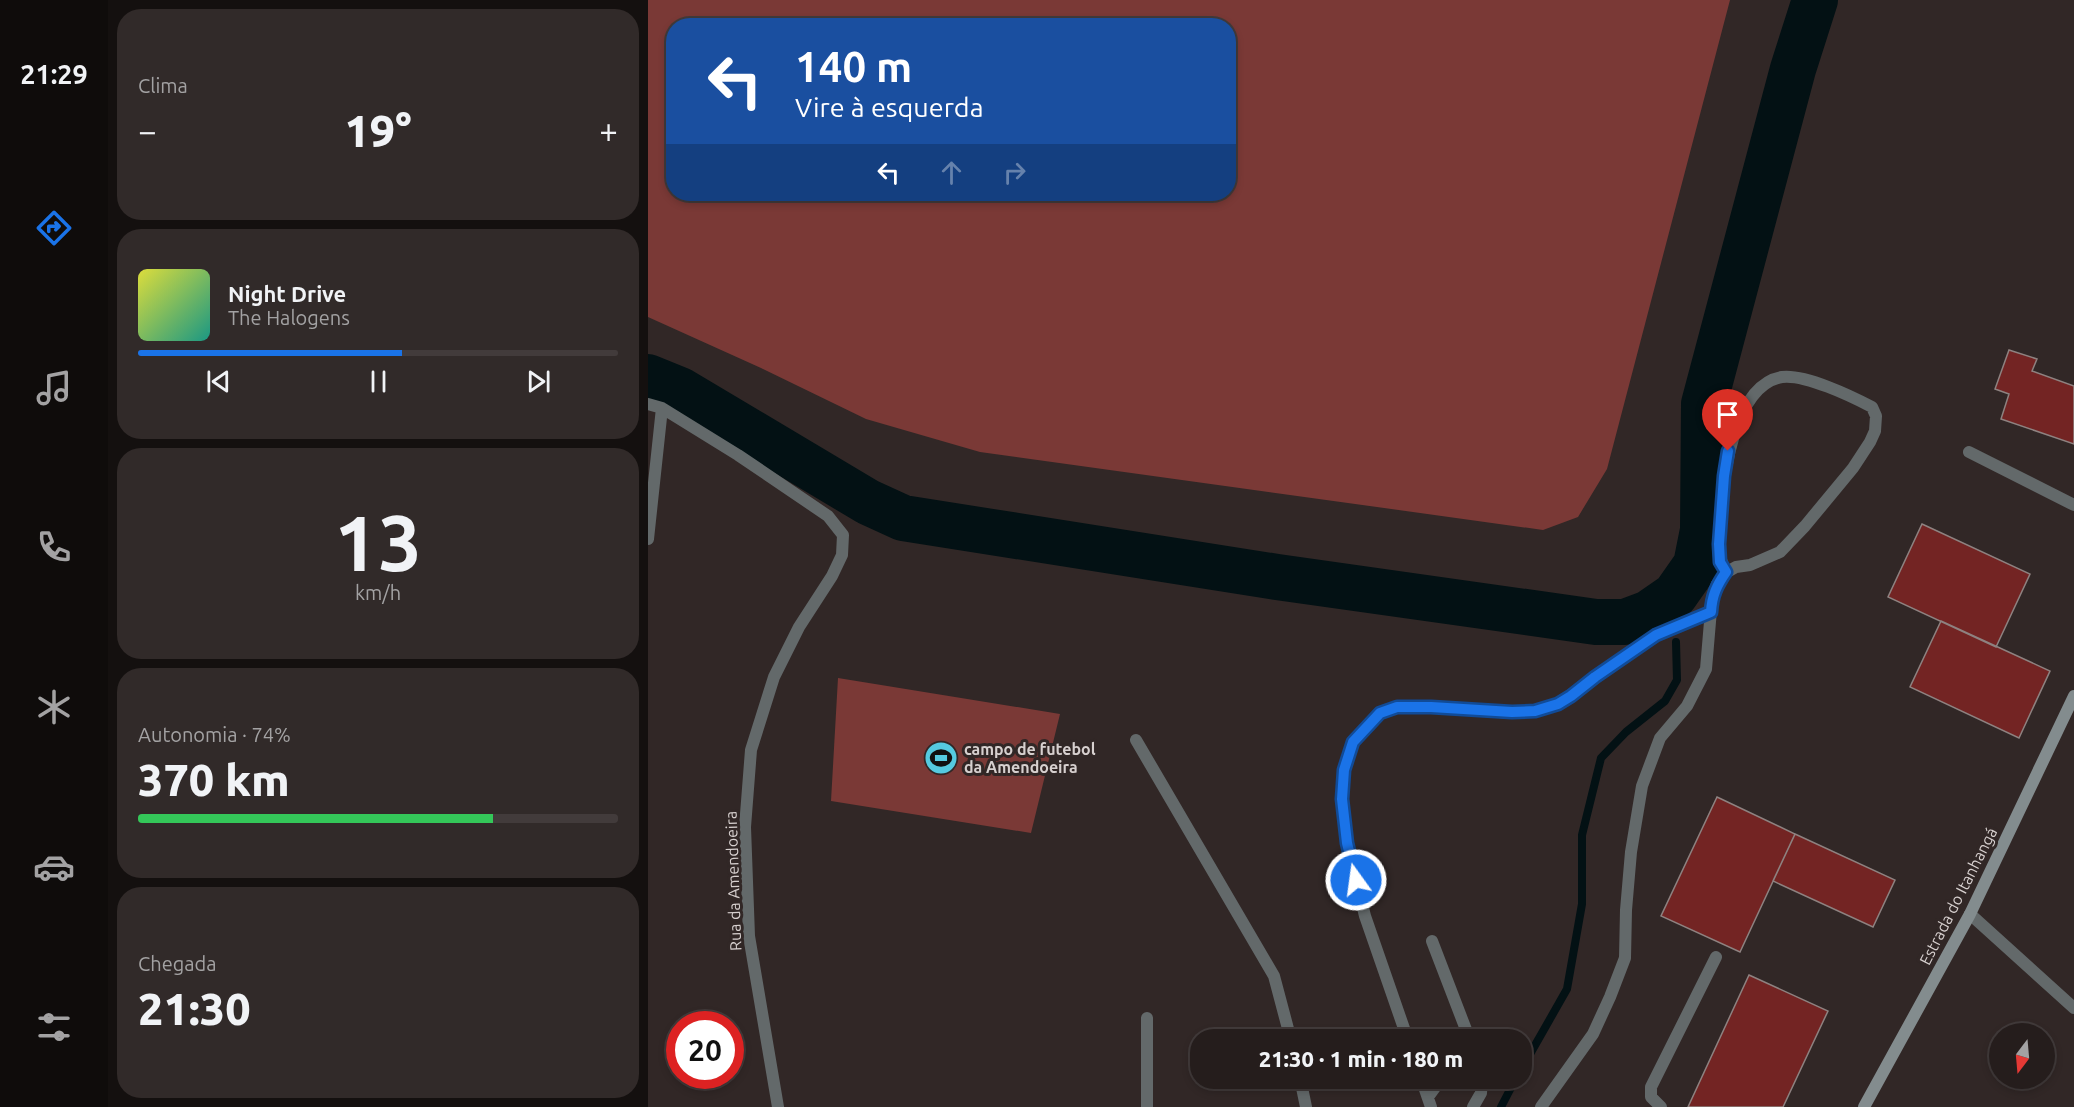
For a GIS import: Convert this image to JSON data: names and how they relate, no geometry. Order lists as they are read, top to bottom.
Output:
{
  "streets": {
    "main road": ["Estrada do Itanhangá"],
    "street": ["Rua da Amendoeira"]
  },
  "places": {
    "sports": ["campo de futebol da Amendoeira"]
  },
  "north": "bottom",
  "page": {
    "tabs": "21:29",
    "tile": [
      "Clima",
      ["13", "km/h"],
      ["Autonomia · 74%", "370 km"],
      ["Chegada", "21:30"]
    ],
    "turn": ["140 m", "Vire à esquerda"],
    "heat": ["−", "19°", "+"],
    "song": ["Night Drive", "The Halogens"],
    "limit": "20",
    "trip": "21:30 · 1 min · 180 m"
  }
}
